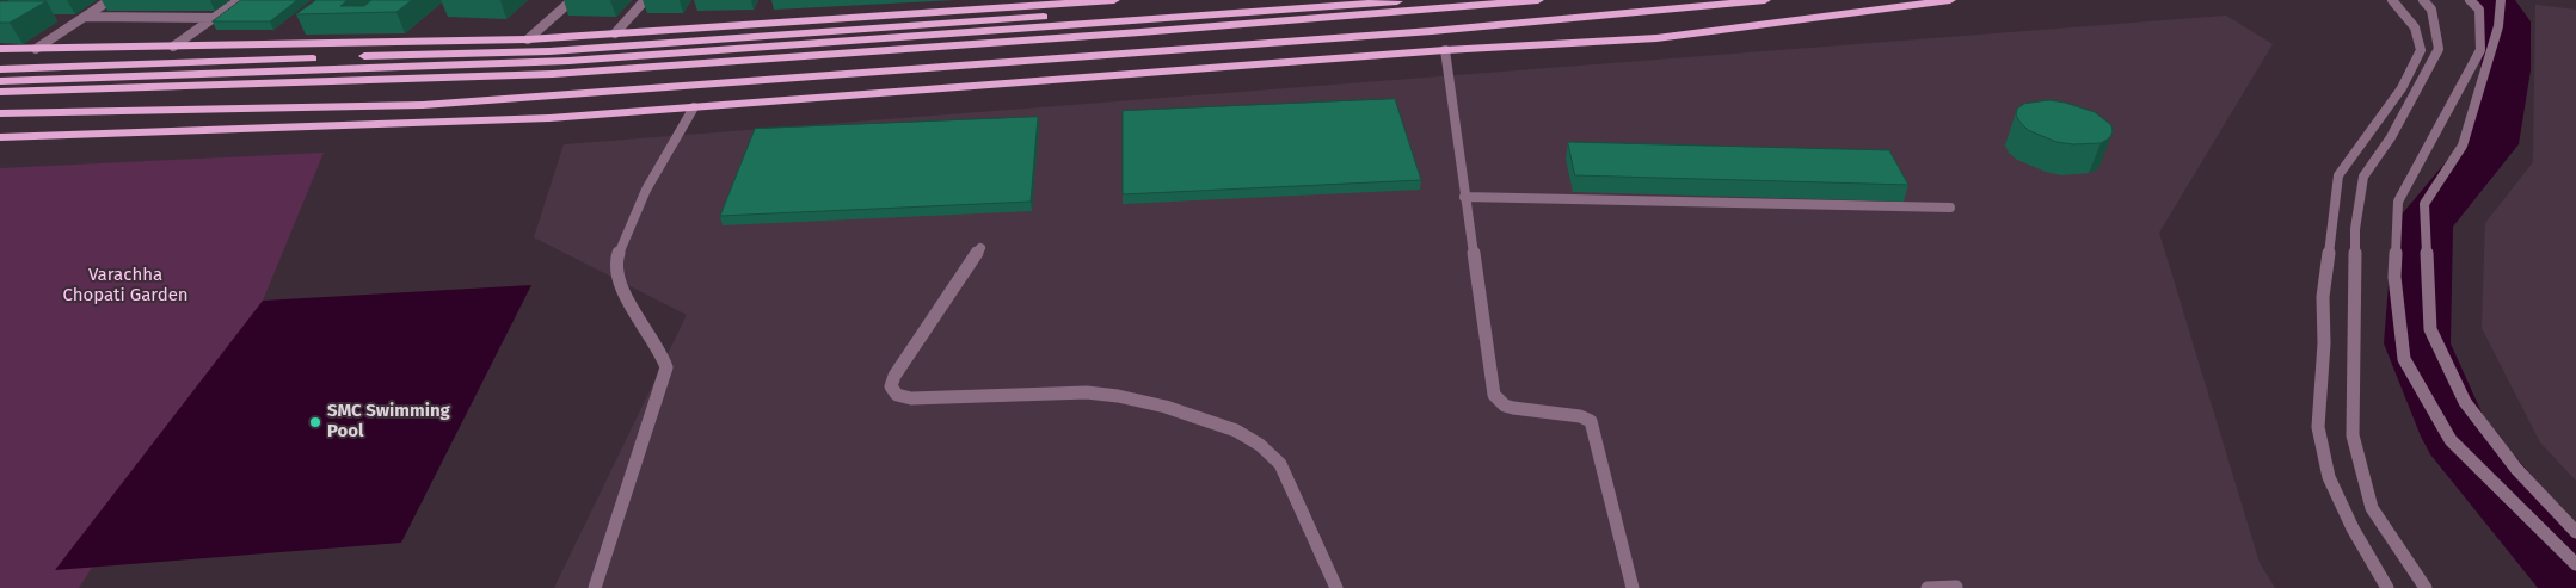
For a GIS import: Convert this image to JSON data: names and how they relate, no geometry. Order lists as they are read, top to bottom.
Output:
{
  "parks": ["Varachha Chopati Garden"],
  "places": ["SMC Swimming Pool"]
}
